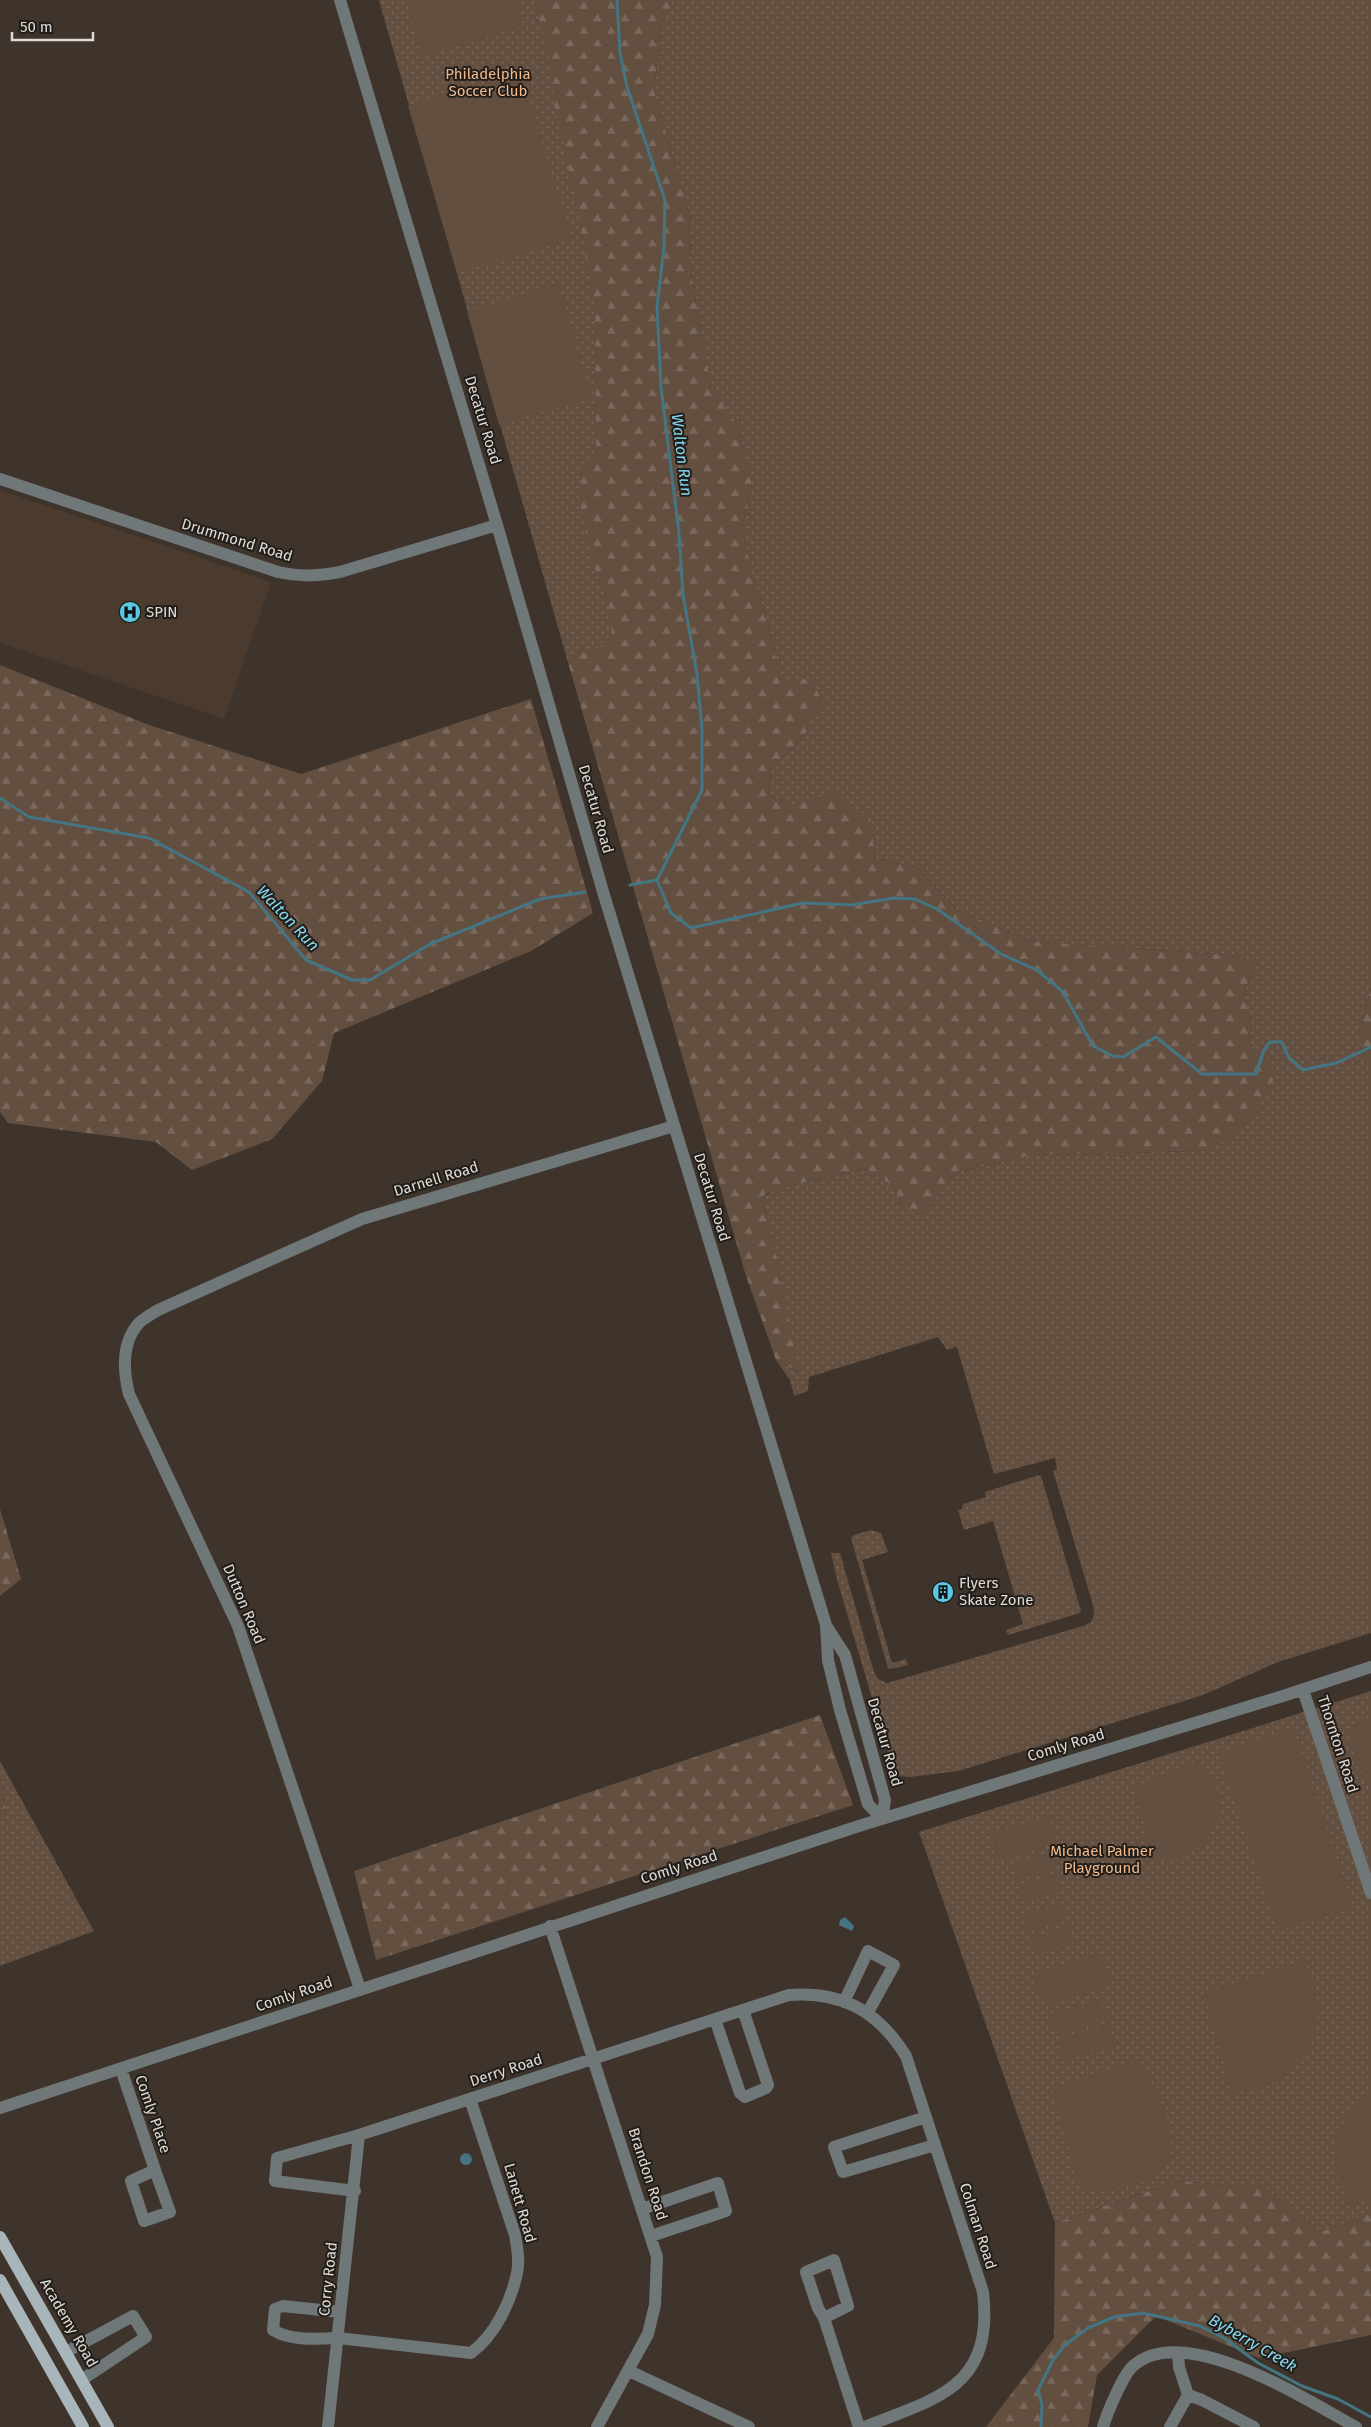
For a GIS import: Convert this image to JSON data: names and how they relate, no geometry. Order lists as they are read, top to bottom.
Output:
{
  "streets": {
    "main road": ["Academy Road"],
    "street": [
      "Decatur Road",
      "Drummond Road",
      "Darnell Road",
      "Dutton Road",
      "Thornton Road",
      "Comly Road",
      "Derry Road",
      "Comly Place",
      "Brandon Road",
      "Lanett Road",
      "Colman Road",
      "Corry Road"
    ]
  },
  "crossings": [
    ["Decatur Road", "Drummond Road"],
    ["Decatur Road", "Darnell Road"],
    ["Decatur Road", "Comly Road"],
    ["Darnell Road", "Dutton Road"],
    ["Dutton Road", "Comly Road"],
    ["Thornton Road", "Comly Road"],
    ["Comly Road", "Comly Place"],
    ["Comly Road", "Brandon Road"],
    ["Derry Road", "Brandon Road"],
    ["Derry Road", "Lanett Road"],
    ["Derry Road", "Colman Road"],
    ["Derry Road", "Corry Road"],
    ["Lanett Road", "Corry Road"]
  ],
  "water": ["Walton Run", "Byberry Creek"],
  "parks": ["Philadelphia Soccer Club", "Michael Palmer Playground"],
  "places": {
    "hospital": ["SPIN"],
    "building": ["Flyers Skate Zone"]
  },
  "scale_bar": "50 m"
}
